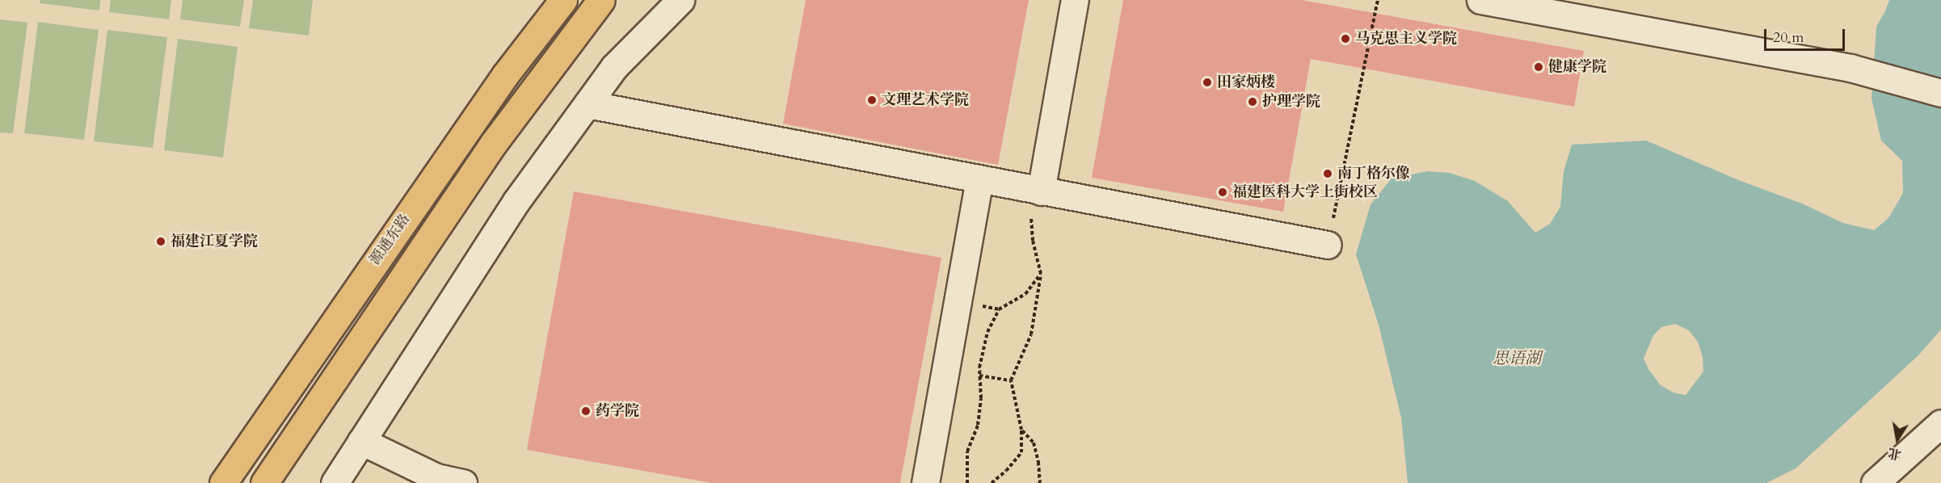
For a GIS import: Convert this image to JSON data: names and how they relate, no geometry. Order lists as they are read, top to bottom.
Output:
{
  "streets": {
    "main road": ["源通东路"]
  },
  "water": ["思语湖"],
  "places": [
    "马克思主义学院",
    "健康学院",
    "田家炳楼",
    "文理艺术学院",
    "护理学院",
    "南丁格尔像",
    "福建医科大学上街校区",
    "福建江夏学院",
    "药学院"
  ],
  "scale_bar": "20 m",
  "north": "bottom"
}
